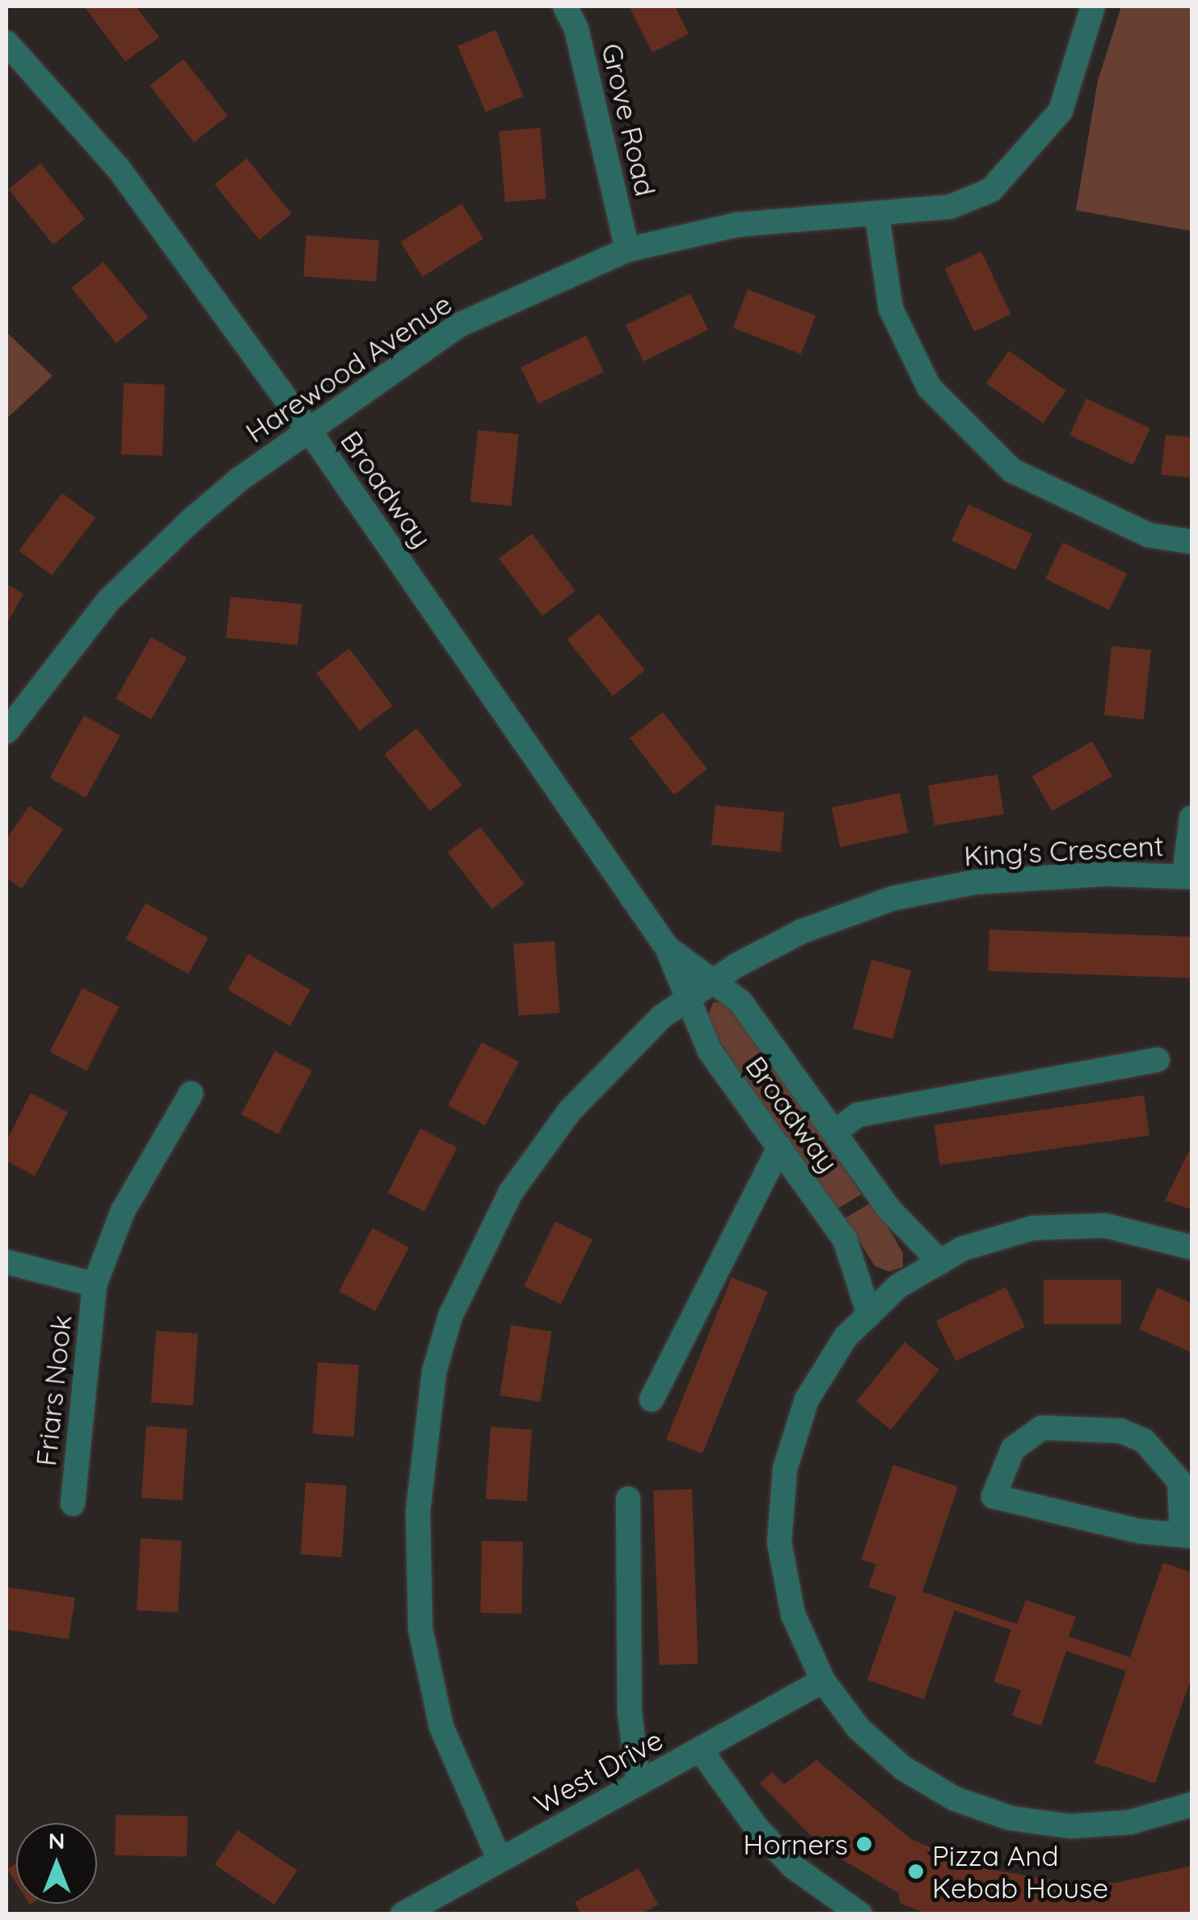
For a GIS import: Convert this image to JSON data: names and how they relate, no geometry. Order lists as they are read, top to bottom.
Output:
{
  "streets": {
    "street": [
      "Grove Road",
      "Harewood Avenue",
      "Broadway",
      "King's Crescent",
      "Friars Nook",
      "West Drive"
    ]
  },
  "crossings": [
    ["Grove Road", "Harewood Avenue"],
    ["Harewood Avenue", "Broadway"],
    ["Broadway", "King's Crescent"]
  ],
  "places": ["Horners", "Pizza And Kebab House"],
  "north": "top"
}
